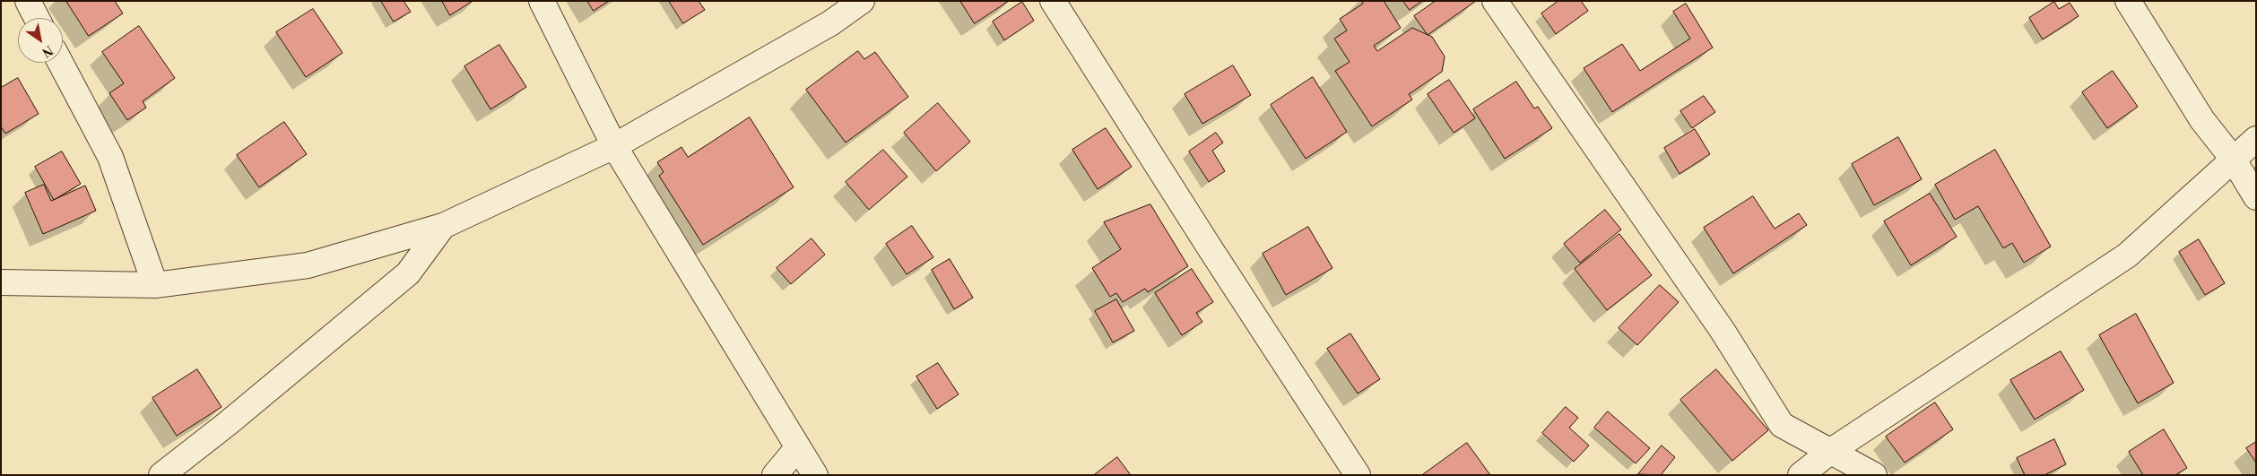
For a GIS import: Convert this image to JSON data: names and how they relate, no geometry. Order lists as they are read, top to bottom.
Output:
{
  "north": "bottom right"
}
